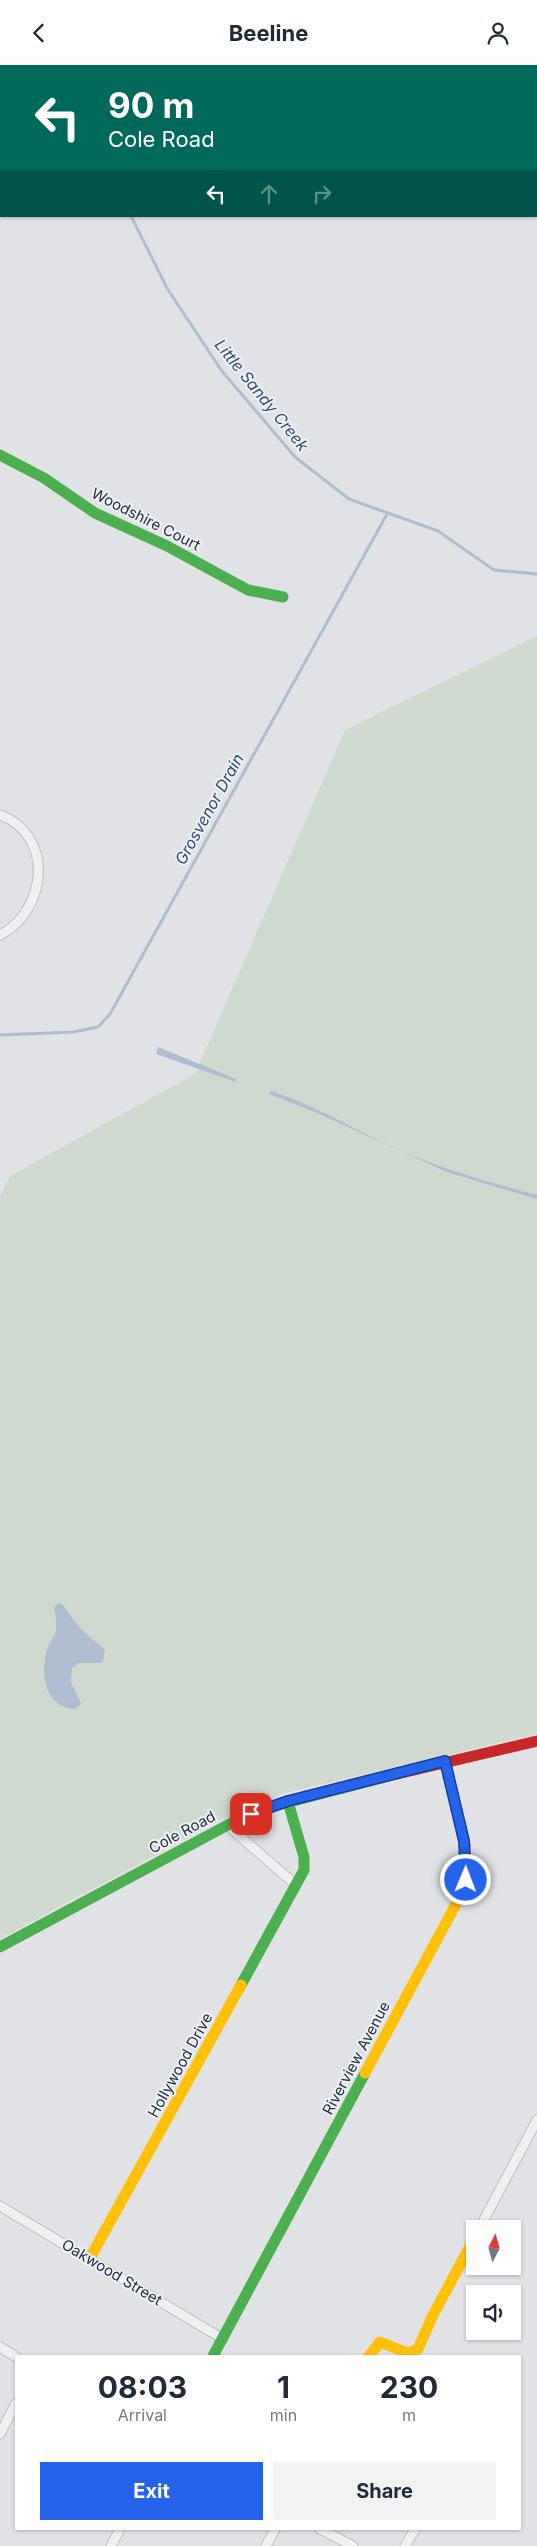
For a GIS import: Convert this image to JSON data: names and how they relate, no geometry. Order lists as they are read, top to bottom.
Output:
{
  "streets": {
    "street": [
      "Woodshire Court",
      "Cole Road",
      "Riverview Avenue",
      "Hollywood Drive",
      "Oakwood Street"
    ]
  },
  "crossings": [
    ["Cole Road", "Riverview Avenue"],
    ["Cole Road", "Hollywood Drive"],
    ["Riverview Avenue", "Oakwood Street"],
    ["Hollywood Drive", "Oakwood Street"]
  ],
  "water": ["Little Sandy Creek", "Grosvenor Drain"],
  "north": "top",
  "page": {
    "header": "Beeline",
    "turn": ["90 m", "Cole Road"],
    "eta": [
      "08:03",
      "Arrival",
      "1",
      "min",
      "230",
      "m"
    ],
    "buttons": ["Exit", "Share"]
  }
}
